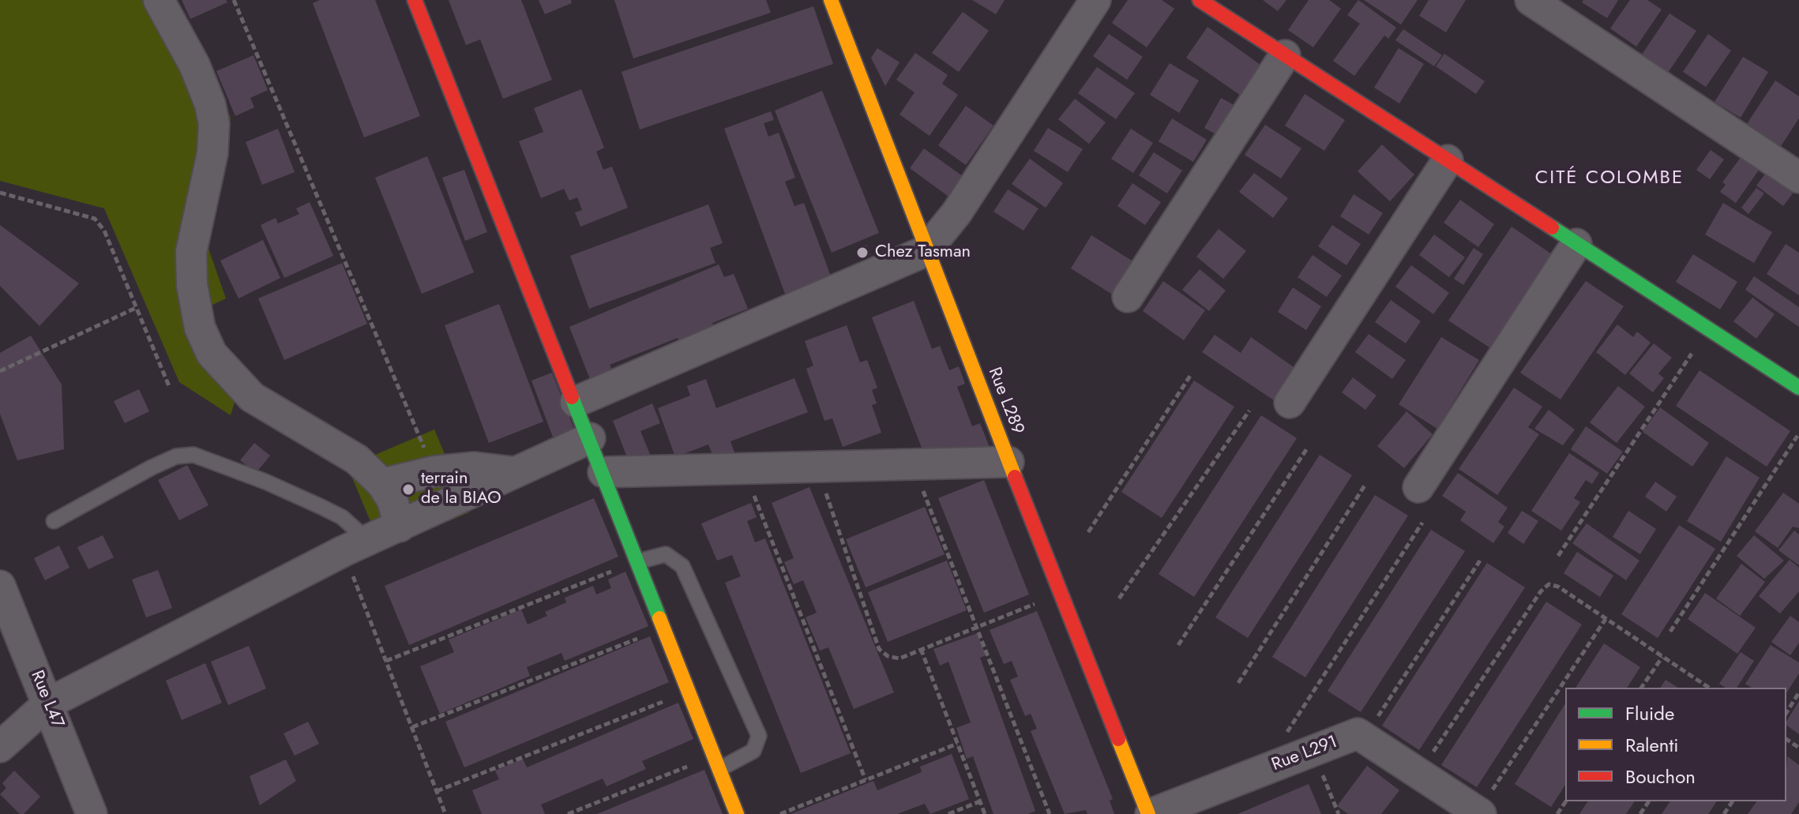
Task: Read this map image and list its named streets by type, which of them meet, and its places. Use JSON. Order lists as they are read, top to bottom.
{
  "streets": {
    "street": ["Rue L289", "Rue L47", "Rue L291"]
  },
  "crossings": [
    ["Rue L289", "Rue L291"]
  ],
  "districts": ["CITÉ COLOMBE"],
  "places": ["Chez Tasman", "terrain de la BIAO"],
  "legend": ["Fluide", "Ralenti", "Bouchon"]
}
